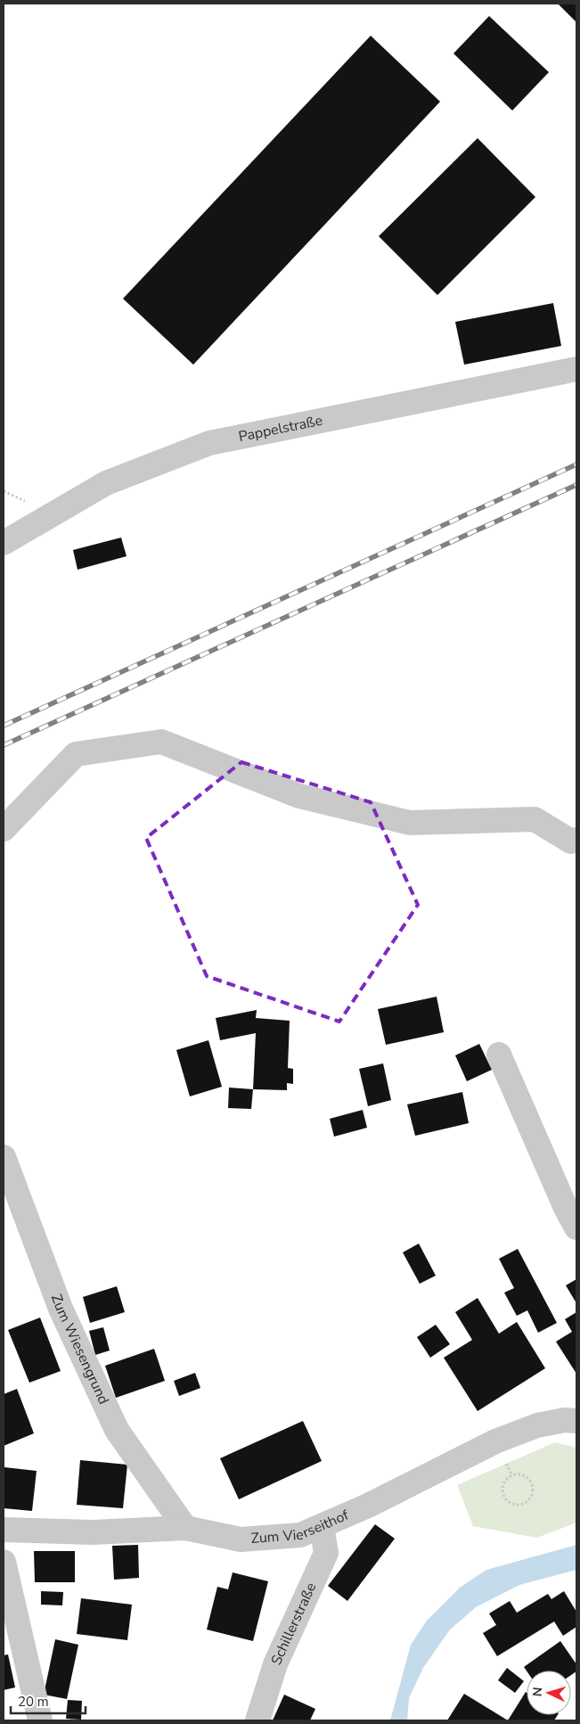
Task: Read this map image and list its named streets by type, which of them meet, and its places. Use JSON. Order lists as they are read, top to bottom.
{
  "streets": {
    "street": [
      "Pappelstraße",
      "Zum Wiesengrund",
      "Zum Vierseithof",
      "Schillerstraße"
    ]
  },
  "crossings": [
    ["Zum Wiesengrund", "Zum Vierseithof"],
    ["Zum Vierseithof", "Schillerstraße"]
  ],
  "scale_bar": "20 m",
  "north": "left"
}
